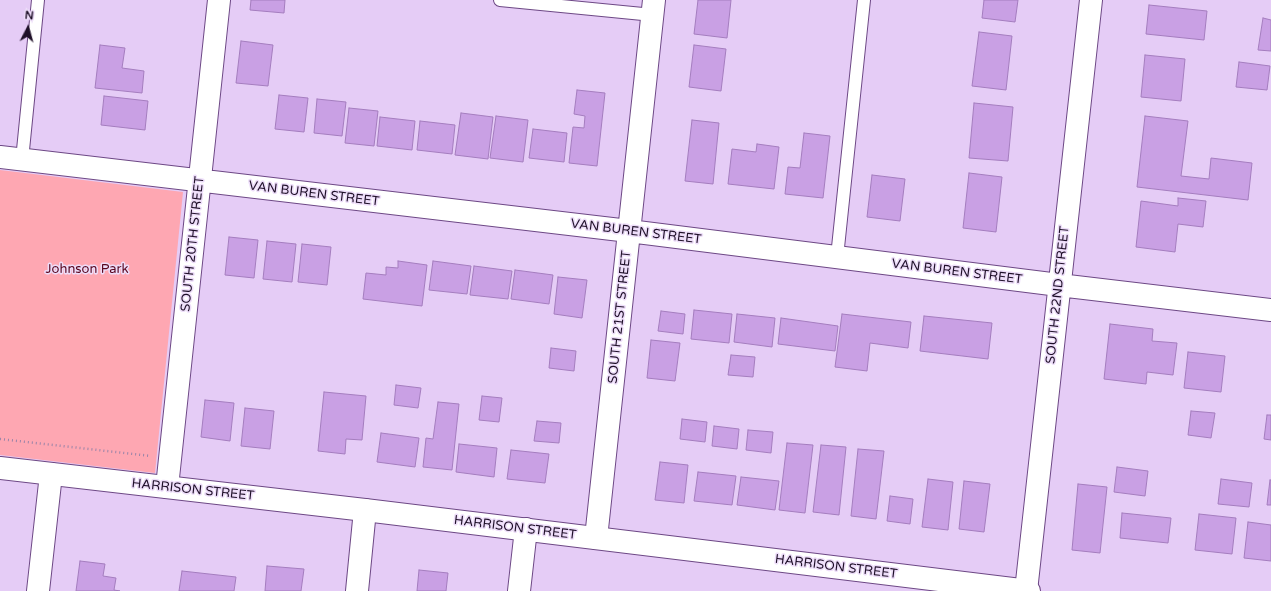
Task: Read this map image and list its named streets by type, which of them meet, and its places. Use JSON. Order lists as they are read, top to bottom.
{
  "streets": {
    "street": [
      "VAN BUREN STREET",
      "SOUTH 20TH STREET",
      "SOUTH 22ND STREET",
      "SOUTH 21ST STREET",
      "HARRISON STREET"
    ]
  },
  "crossings": [
    ["VAN BUREN STREET", "SOUTH 20TH STREET"],
    ["VAN BUREN STREET", "SOUTH 22ND STREET"],
    ["VAN BUREN STREET", "SOUTH 21ST STREET"],
    ["SOUTH 20TH STREET", "HARRISON STREET"],
    ["SOUTH 22ND STREET", "HARRISON STREET"],
    ["SOUTH 21ST STREET", "HARRISON STREET"]
  ],
  "parks": ["Johnson Park"],
  "north": "top"
}
